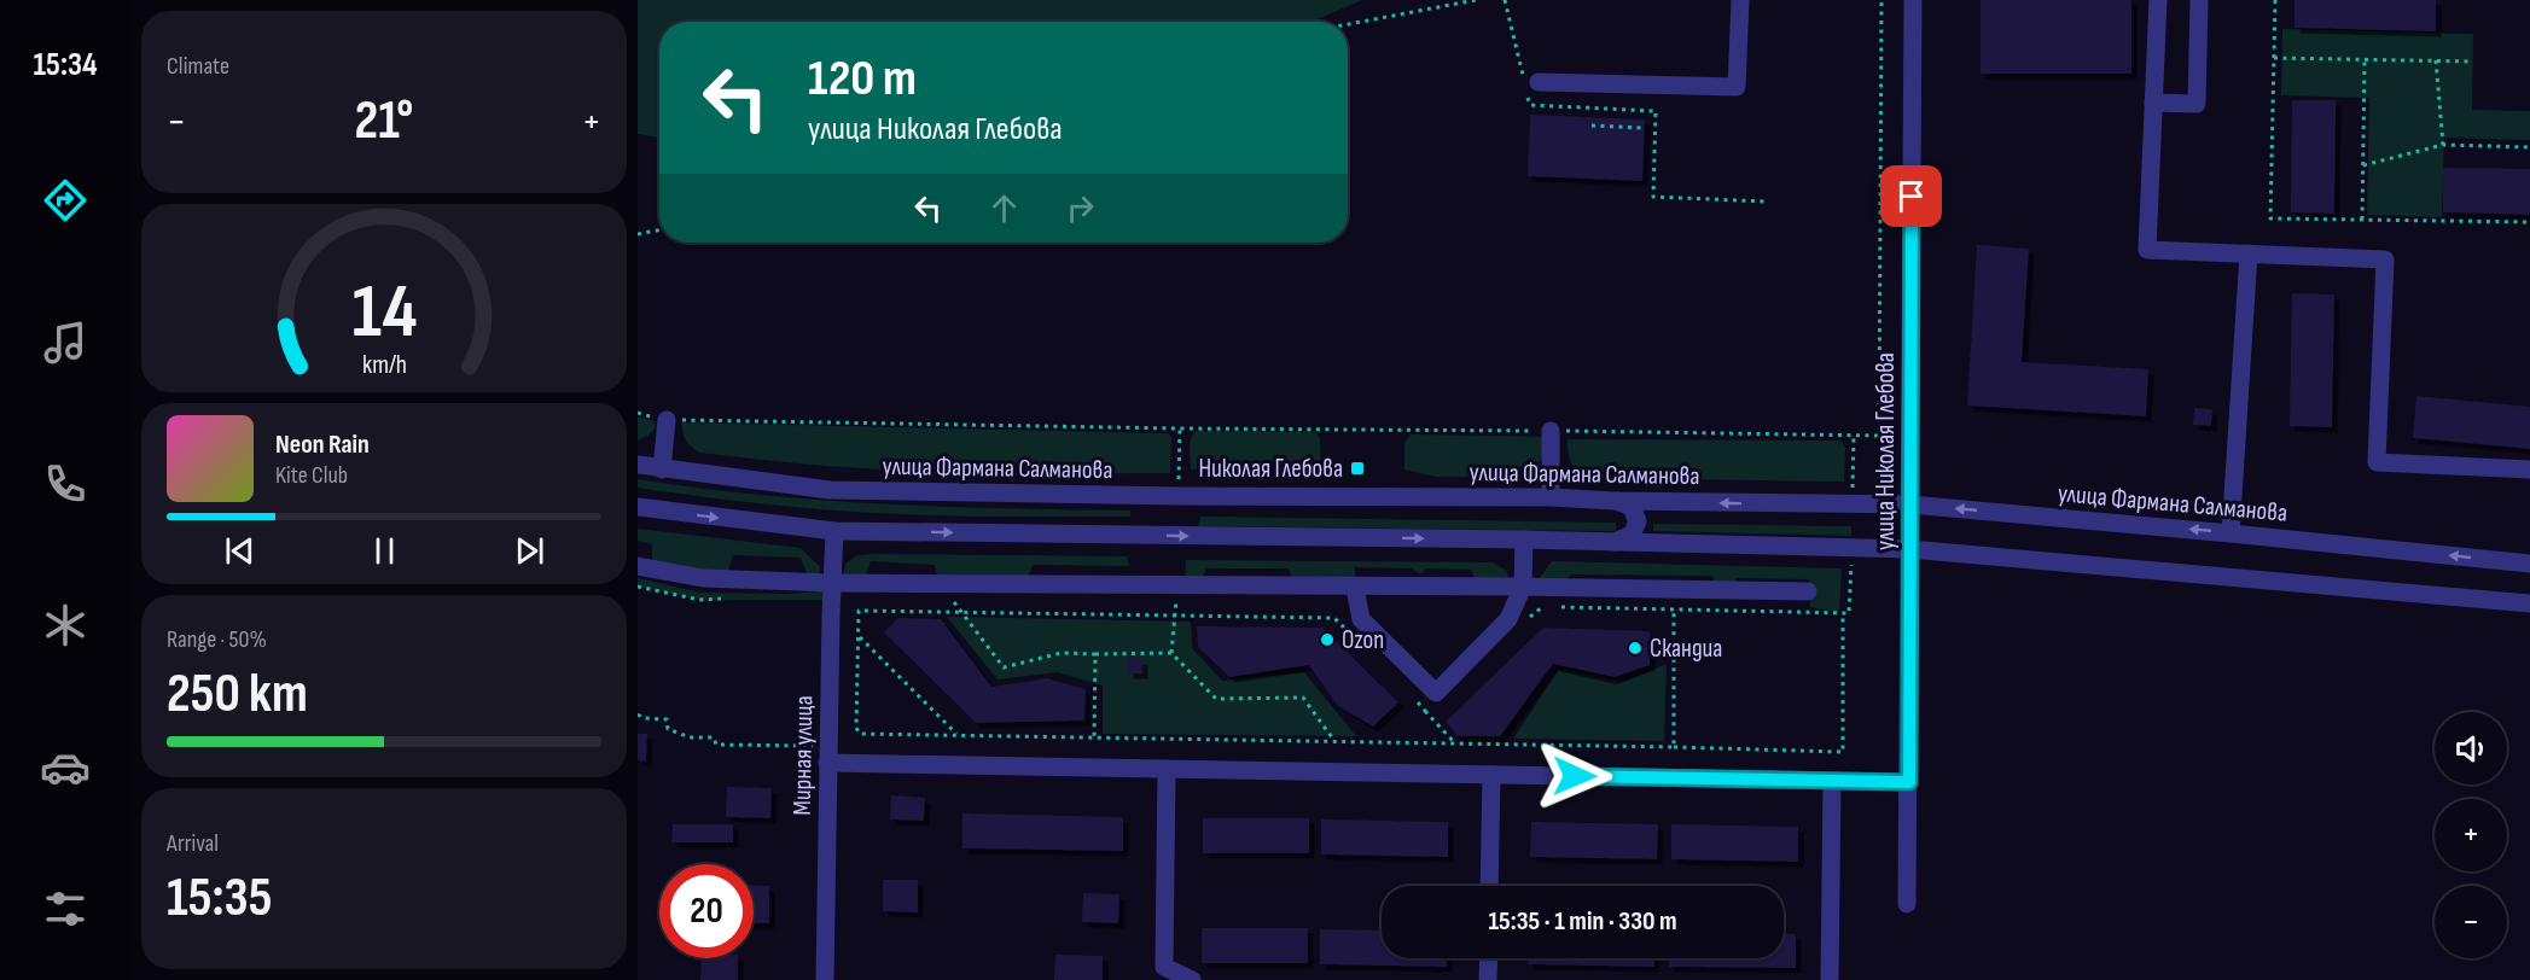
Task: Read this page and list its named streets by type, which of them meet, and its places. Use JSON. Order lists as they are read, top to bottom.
{
  "streets": {
    "street": ["улица Николая Глебова", "улица Фармана Салманова", "Мирная улица"]
  },
  "crossings": [
    ["улица Николая Глебова", "улица Фармана Салманова"]
  ],
  "places": {
    "transit": ["Николая Глебова"],
    "other": ["Ozon", "Скандиа"]
  },
  "page": {
    "tabs": "15:34",
    "tile": [
      "Climate",
      ["Range · 50%", "250 km"],
      ["Arrival", "15:35"]
    ],
    "turn": ["120 m", "улица Николая Глебова"],
    "heat": ["−", "21°", "+"],
    "song": ["Neon Rain", "Kite Club"],
    "map_buttons": ["+", "−"],
    "limit": "20",
    "trip": "15:35 · 1 min · 330 m",
    "gauge": ["14", "km/h"]
  }
}
